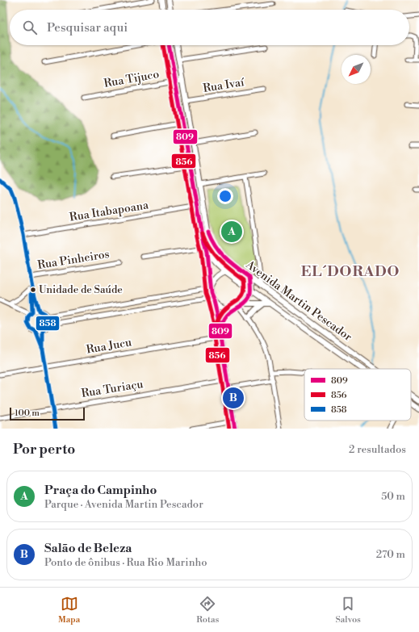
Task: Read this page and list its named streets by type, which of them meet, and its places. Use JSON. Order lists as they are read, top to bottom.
{
  "streets": {
    "street": [
      "Rua Tijuco",
      "Rua Ivaí",
      "Rua Itabapoana",
      "Rua Pinheiros",
      "Avenida Martin Pescador",
      "Rua Jucu",
      "Rua Turiaçu"
    ]
  },
  "crossings": [
    ["Rua Tijuco", "Avenida Martin Pescador"],
    ["Rua Ivaí", "Avenida Martin Pescador"]
  ],
  "districts": ["EL´DORADO"],
  "places": ["Unidade de Saúde"],
  "lines": ["transit line 809", "transit line 856", "transit line 858"],
  "legend": ["809", "856", "858"],
  "scale_bar": "100 m",
  "north": "bottom left",
  "page": {
    "search": "Pesquisar aqui",
    "pins": ["A", "B"],
    "scale": "100 m",
    "heading": ["Por perto", "2 resultados"],
    "list": [
      {
        "mark": "A",
        "name": "Praça do Campinho",
        "note": "Parque · Avenida Martin Pescador",
        "value": "50 m"
      },
      {
        "mark": "B",
        "name": "Salão de Beleza",
        "note": "Ponto de ônibus · Rua Rio Marinho",
        "value": "270 m"
      }
    ],
    "nav": ["Mapa", "Rotas", "Salvos"]
  }
}
